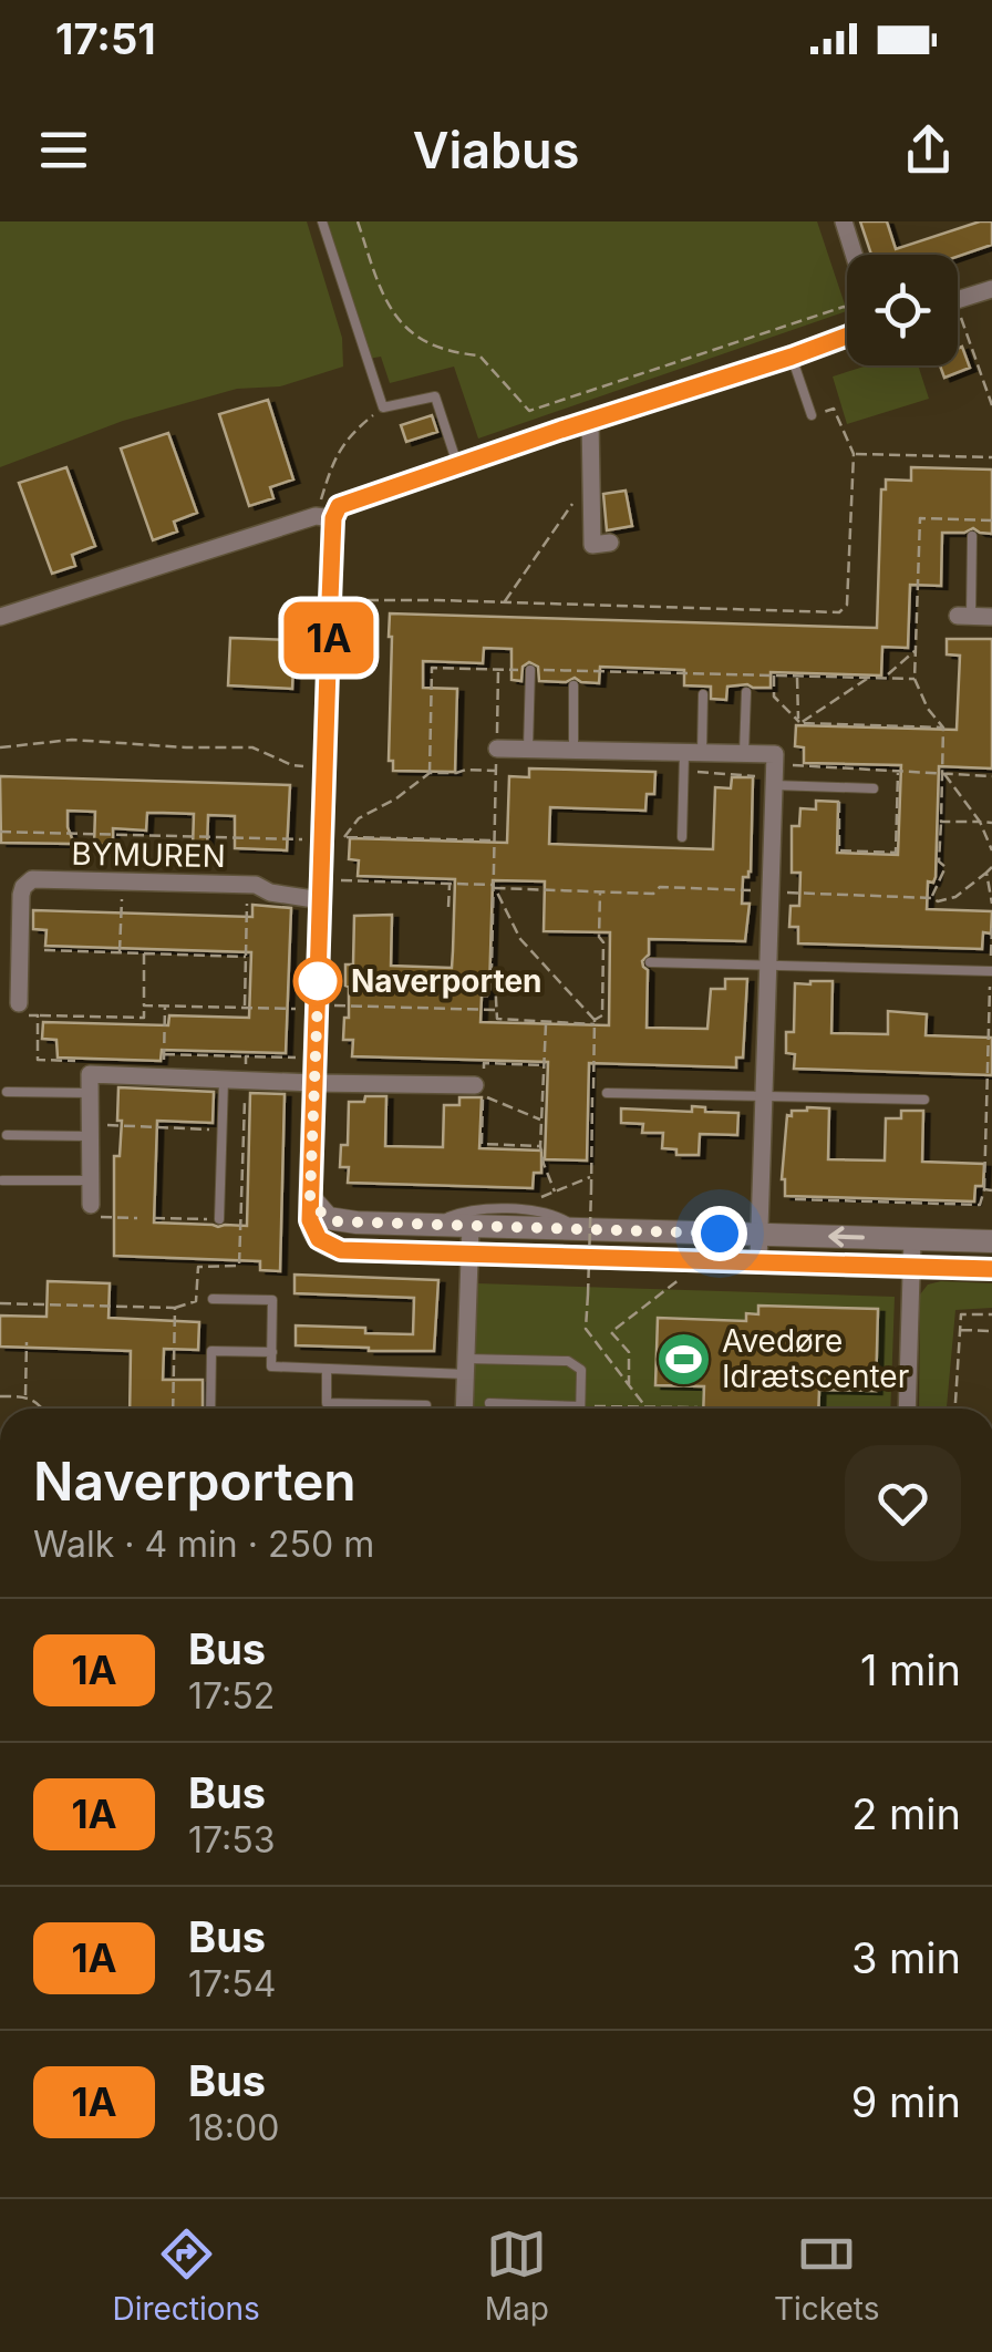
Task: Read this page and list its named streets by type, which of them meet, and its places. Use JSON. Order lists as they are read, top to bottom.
{
  "streets": {
    "street": ["BYMUREN"]
  },
  "places": {
    "other": ["Naverporten"],
    "sports": ["Avedøre Idrætscenter"]
  },
  "lines": ["bus line 1A"],
  "page": {
    "status": "17:51",
    "header": "Viabus",
    "on_map": "1A",
    "heading": ["Naverporten", "Walk · 4 min · 250 m"],
    "list": [
      {
        "mark": "1A",
        "name": "Bus",
        "note": "17:52",
        "value": "1 min"
      },
      {
        "mark": "1A",
        "name": "Bus",
        "note": "17:53",
        "value": "2 min"
      },
      {
        "mark": "1A",
        "name": "Bus",
        "note": "17:54",
        "value": "3 min"
      },
      {
        "mark": "1A",
        "name": "Bus",
        "note": "18:00",
        "value": "9 min"
      }
    ],
    "tabs": ["Directions", "Map", "Tickets"]
  }
}
